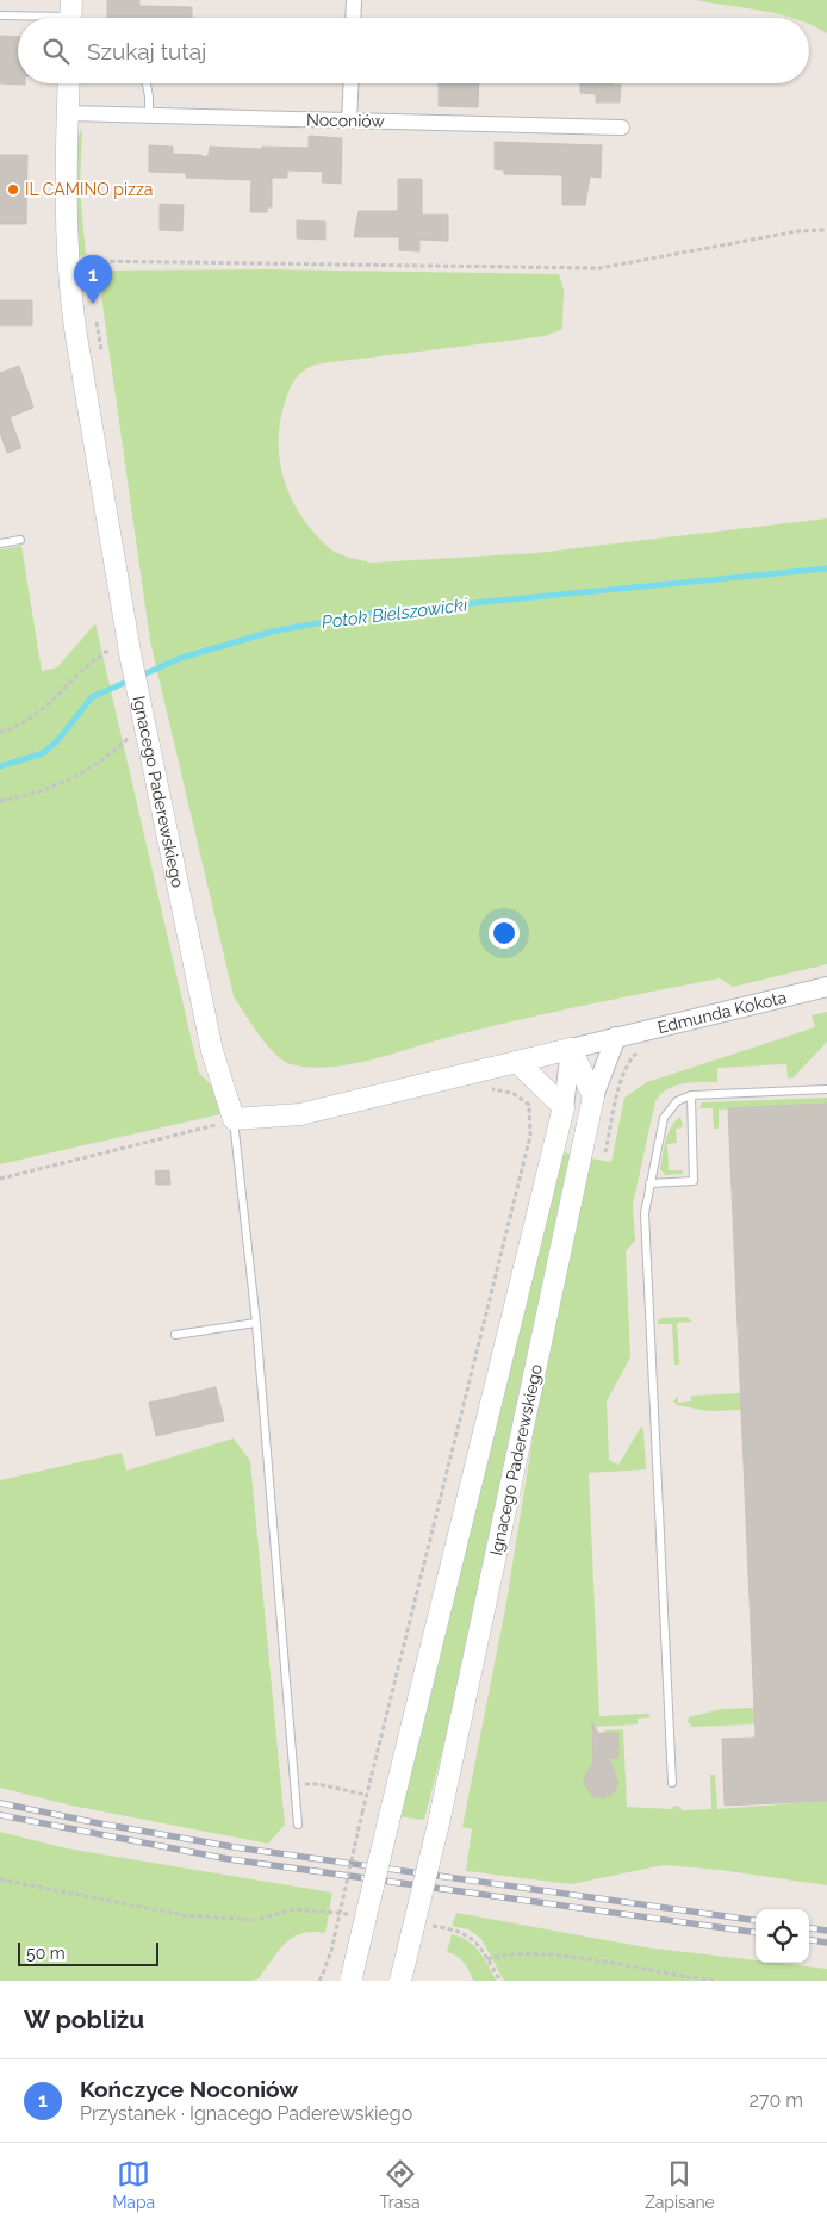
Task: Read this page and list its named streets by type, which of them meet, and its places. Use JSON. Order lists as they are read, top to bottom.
{
  "streets": {
    "main road": ["Ignacego Paderewskiego"],
    "street": ["Noconiów", "Edmunda Kokota"]
  },
  "crossings": [
    ["Noconiów", "Ignacego Paderewskiego"]
  ],
  "water": ["Potok Bielszowicki"],
  "places": ["IL CAMINO pizza"],
  "scale_bar": "50 m",
  "page": {
    "search": "Szukaj tutaj",
    "pins": "1",
    "scale": "50 m",
    "heading": "W pobliżu",
    "list": [
      {
        "mark": "1",
        "name": "Kończyce Noconiów",
        "note": "Przystanek · Ignacego Paderewskiego",
        "value": "270 m"
      }
    ],
    "nav": ["Mapa", "Trasa", "Zapisane"]
  }
}
